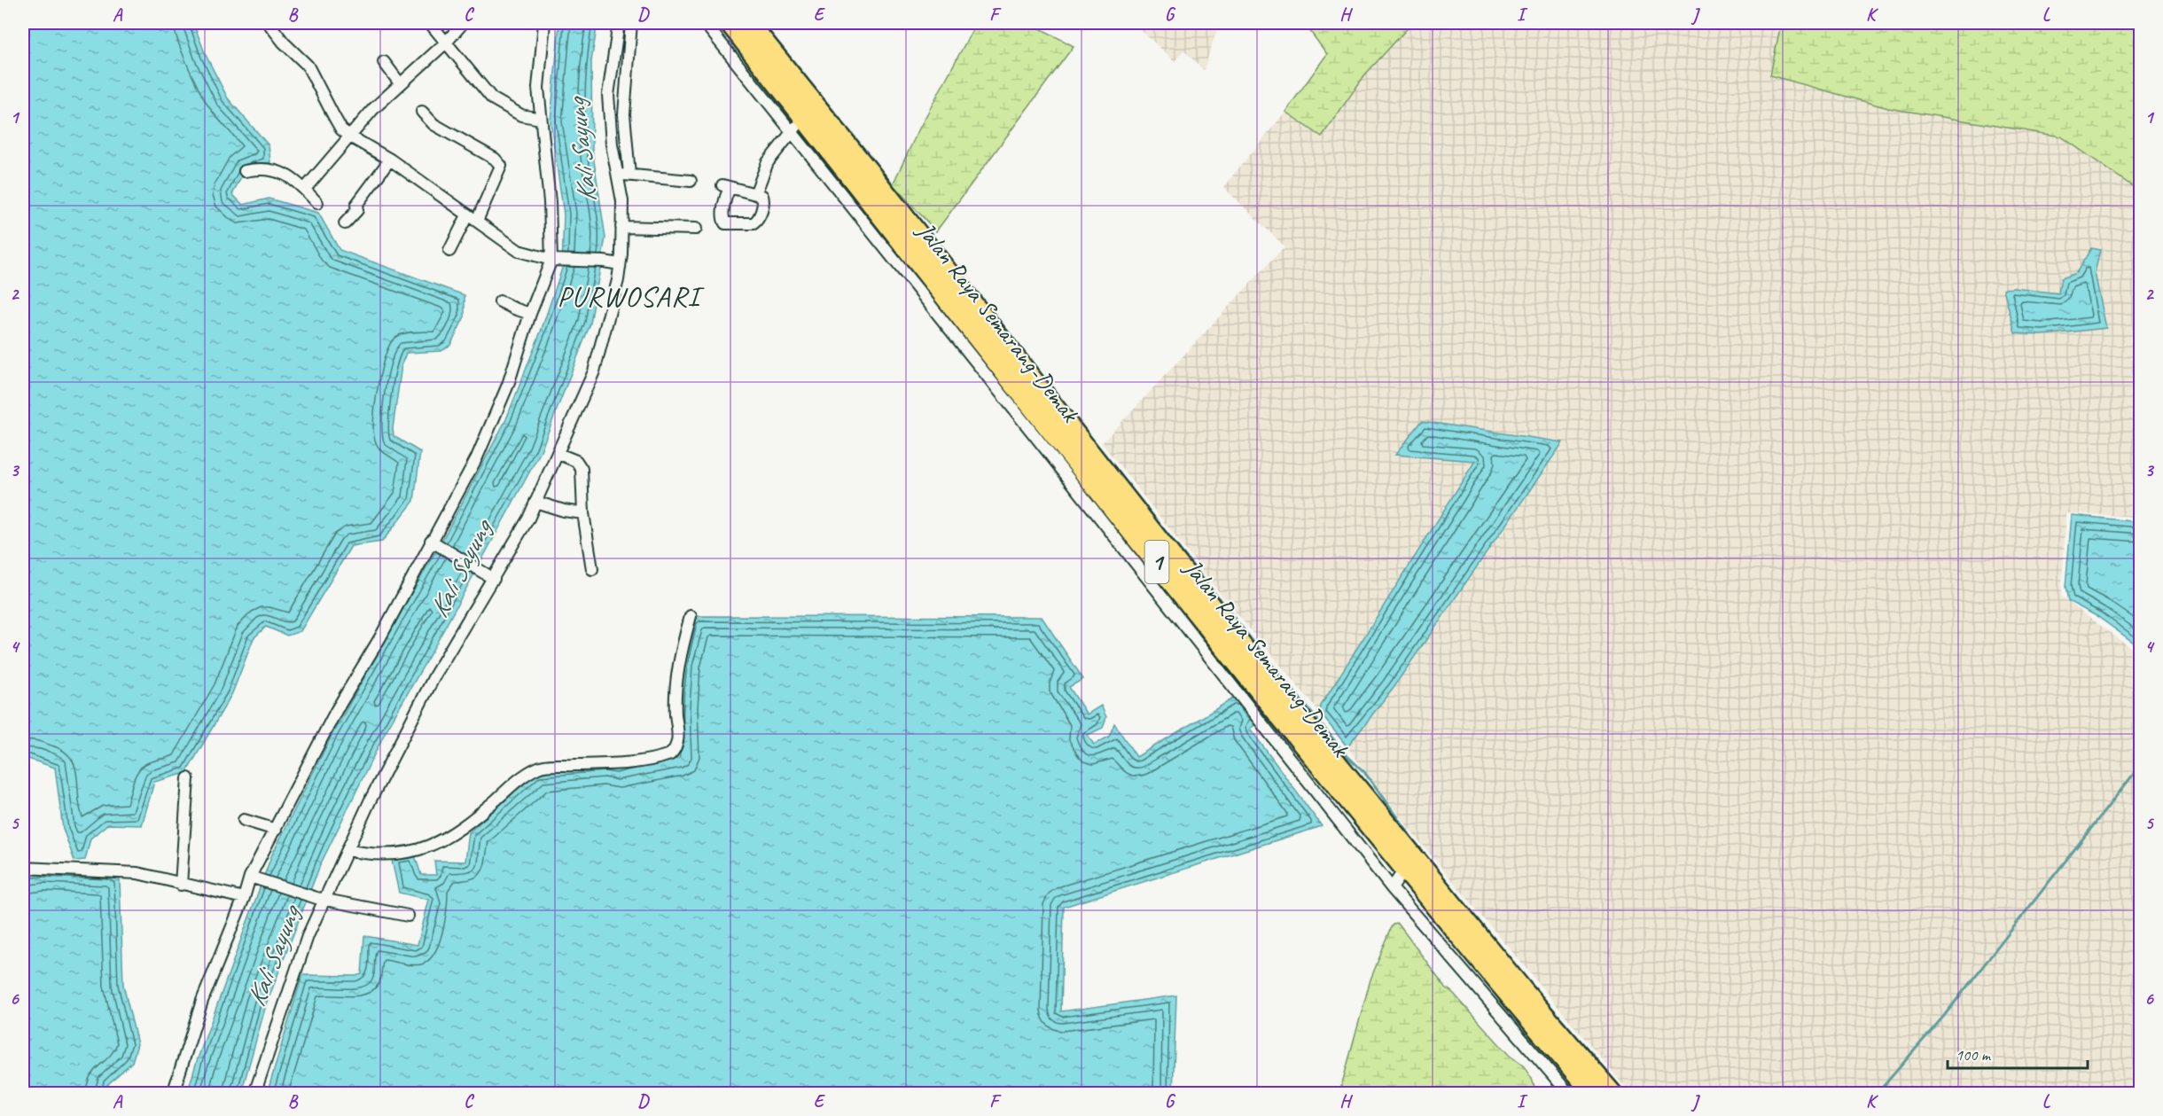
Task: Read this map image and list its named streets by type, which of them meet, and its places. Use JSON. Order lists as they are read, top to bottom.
{
  "streets": {
    "highway": ["Jalan Raya Semarang-Demak", "1"]
  },
  "districts": ["PURWOSARI"],
  "water": ["Kali Sayung"],
  "scale_bar": "100 m",
  "grid": {
    "columns": [
      "A",
      "B",
      "C",
      "D",
      "E",
      "F",
      "G",
      "H",
      "I",
      "J",
      "K",
      "L"
    ],
    "rows": [
      "1",
      "2",
      "3",
      "4",
      "5",
      "6"
    ]
  }
}
